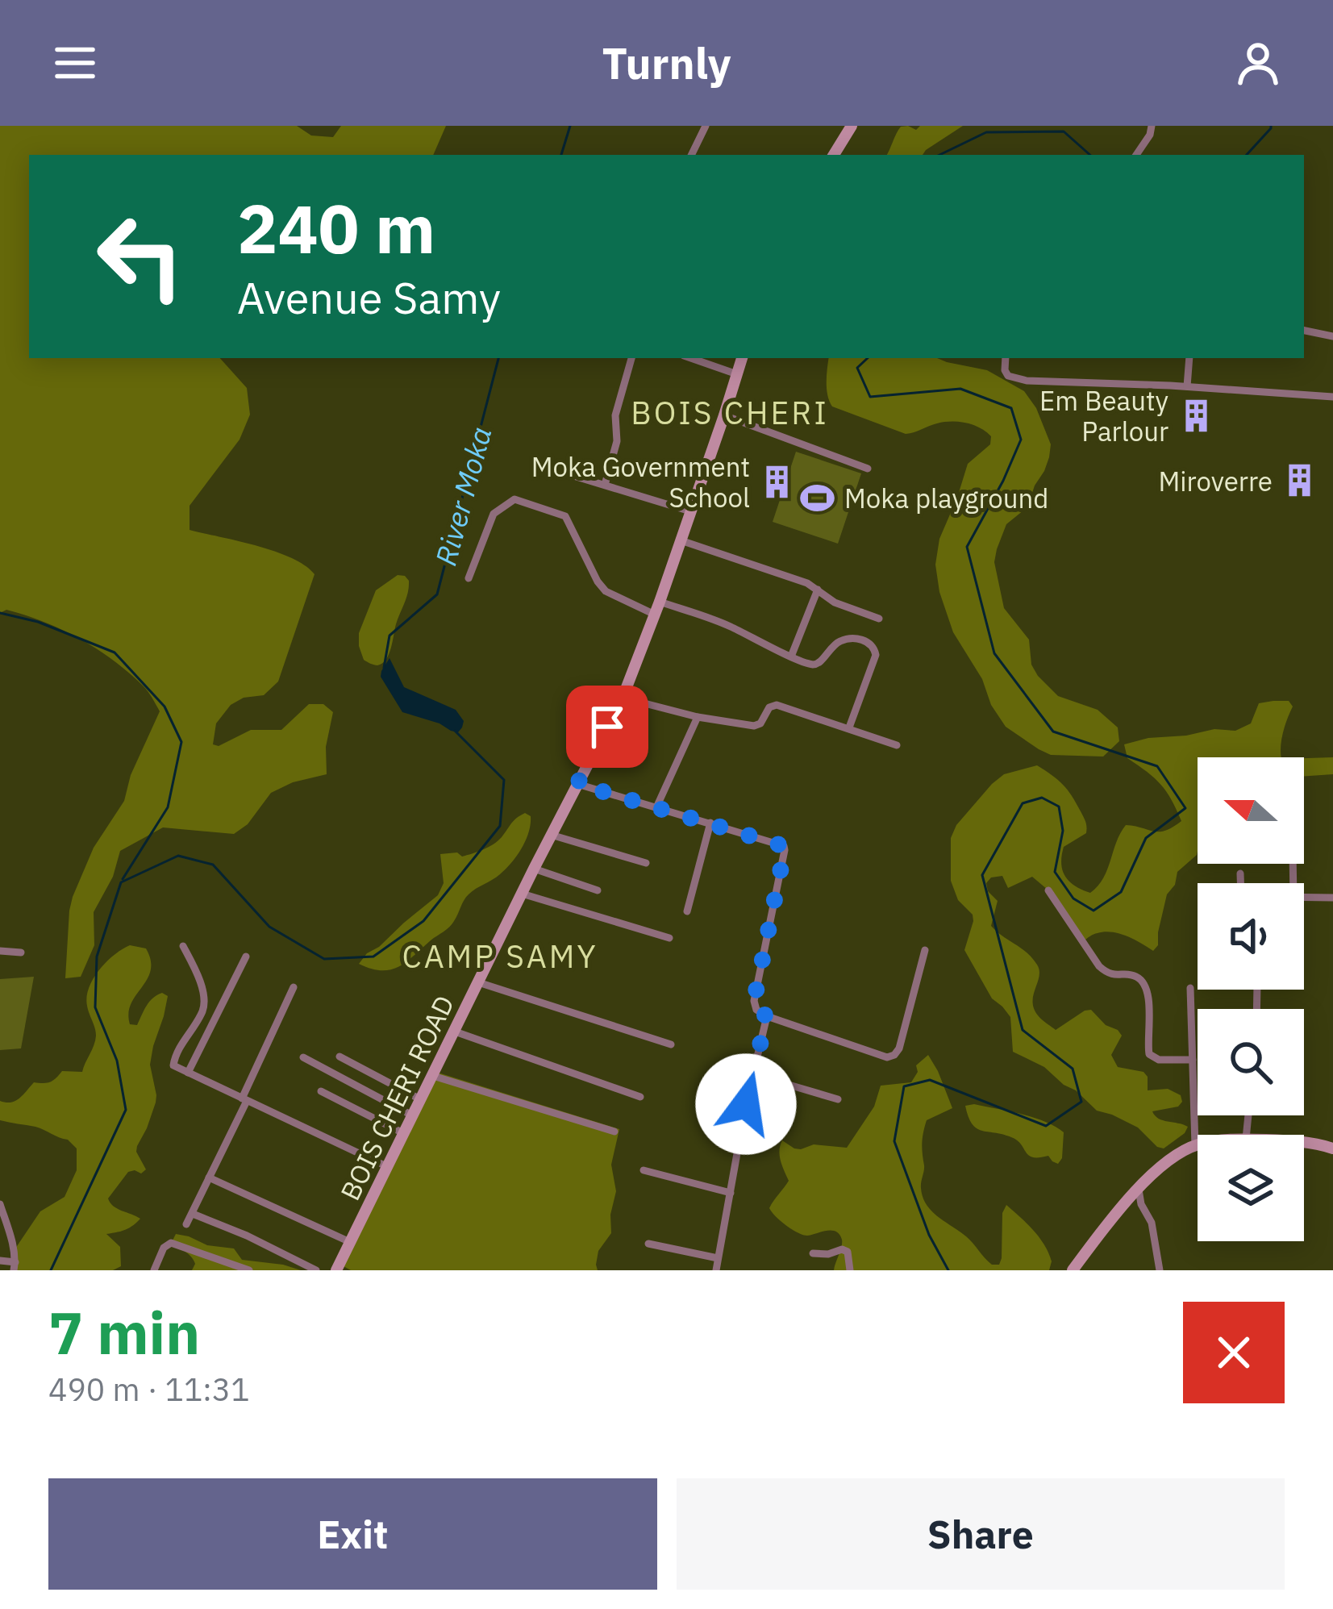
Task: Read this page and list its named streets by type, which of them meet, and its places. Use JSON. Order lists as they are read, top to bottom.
{
  "streets": {
    "main road": ["BOIS CHERI ROAD"]
  },
  "districts": ["BOIS CHERI", "CAMP SAMY"],
  "water": ["River Moka"],
  "places": {
    "building": ["Em Beauty Parlour", "Miroverre", "Moka Government School"],
    "sports": ["Moka playground"]
  },
  "north": "left",
  "page": {
    "header": "Turnly",
    "turn": ["240 m", "Avenue Samy"],
    "heading": ["7 min", "490 m · 11:31"],
    "buttons": ["Exit", "Share"]
  }
}
